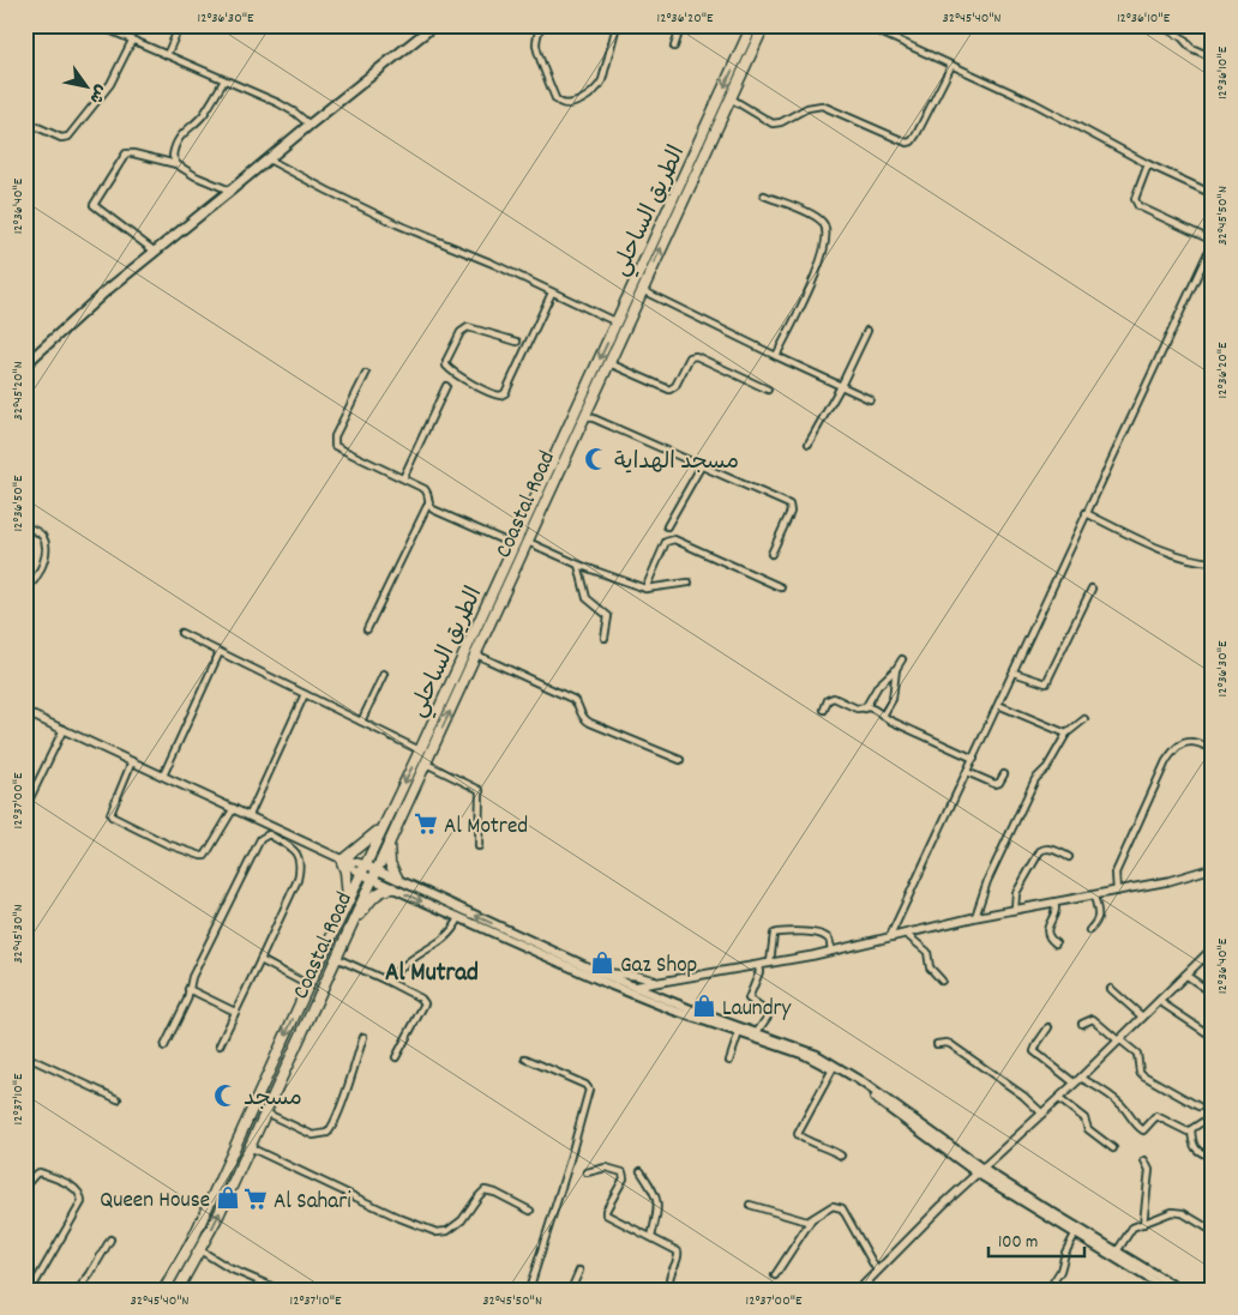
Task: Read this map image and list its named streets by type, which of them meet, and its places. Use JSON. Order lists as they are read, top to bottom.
{
  "streets": {
    "highway": ["الطريق الساحلي", "Coastal Road"]
  },
  "one_way": ["الطريق الساحلي"],
  "districts": ["Al Mutrad"],
  "places": {
    "mosque": ["مسجد الهداية", "مسجد"],
    "supermarket": ["Al Motred", "Al Sahari"],
    "shop": ["Gaz Shop", "Laundry", "Queen House"]
  },
  "scale_bar": "100 m",
  "north": "bottom right",
  "coordinates": [
    "12°36'30\"E",
    "12°36'20\"E",
    "32°45'40\"N",
    "12°36'10\"E",
    "12°36'40\"E",
    "32°45'50\"N",
    "32°45'20\"N",
    "12°36'50\"E",
    "12°37'00\"E",
    "32°45'30\"N",
    "12°37'10\"E"
  ]
}
